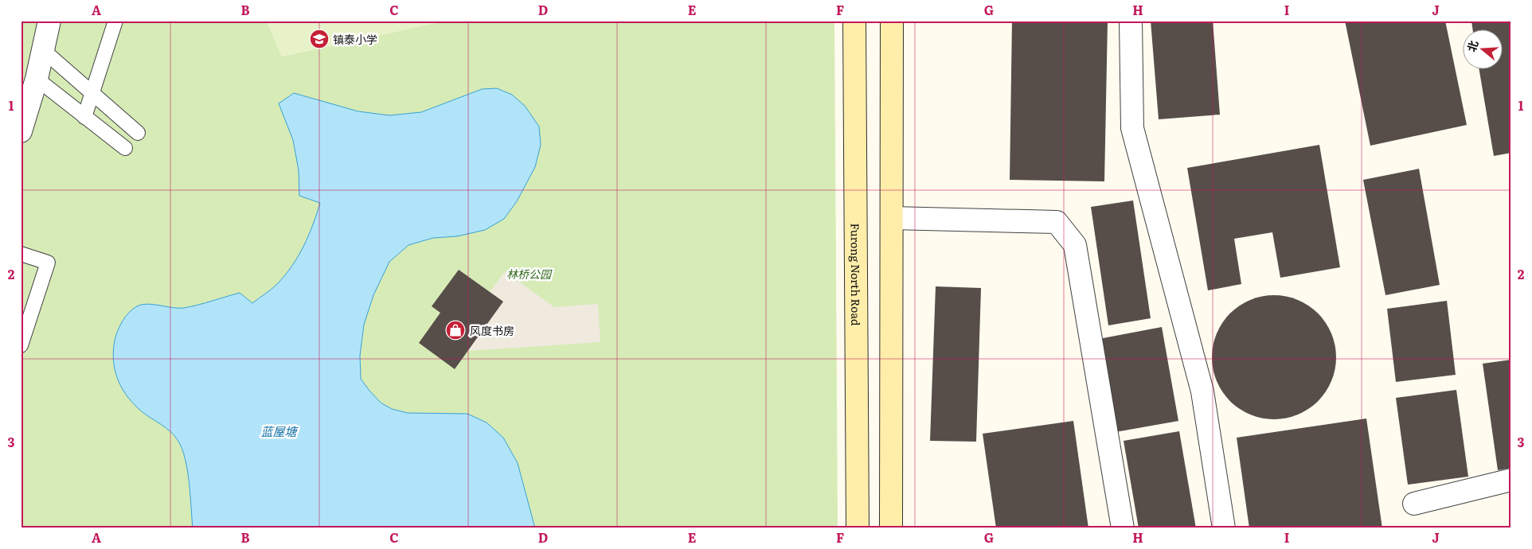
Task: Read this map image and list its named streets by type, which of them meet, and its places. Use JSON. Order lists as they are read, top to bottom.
{
  "streets": {
    "main road": ["Furong North Road"]
  },
  "water": ["蓝屋塘"],
  "parks": ["林桥公园"],
  "places": {
    "school or university": ["镇泰小学"],
    "shop": ["风度书房"]
  },
  "north": "left",
  "grid": {
    "columns": [
      "A",
      "B",
      "C",
      "D",
      "E",
      "F",
      "G",
      "H",
      "I",
      "J"
    ],
    "rows": ["1", "2", "3"]
  }
}
